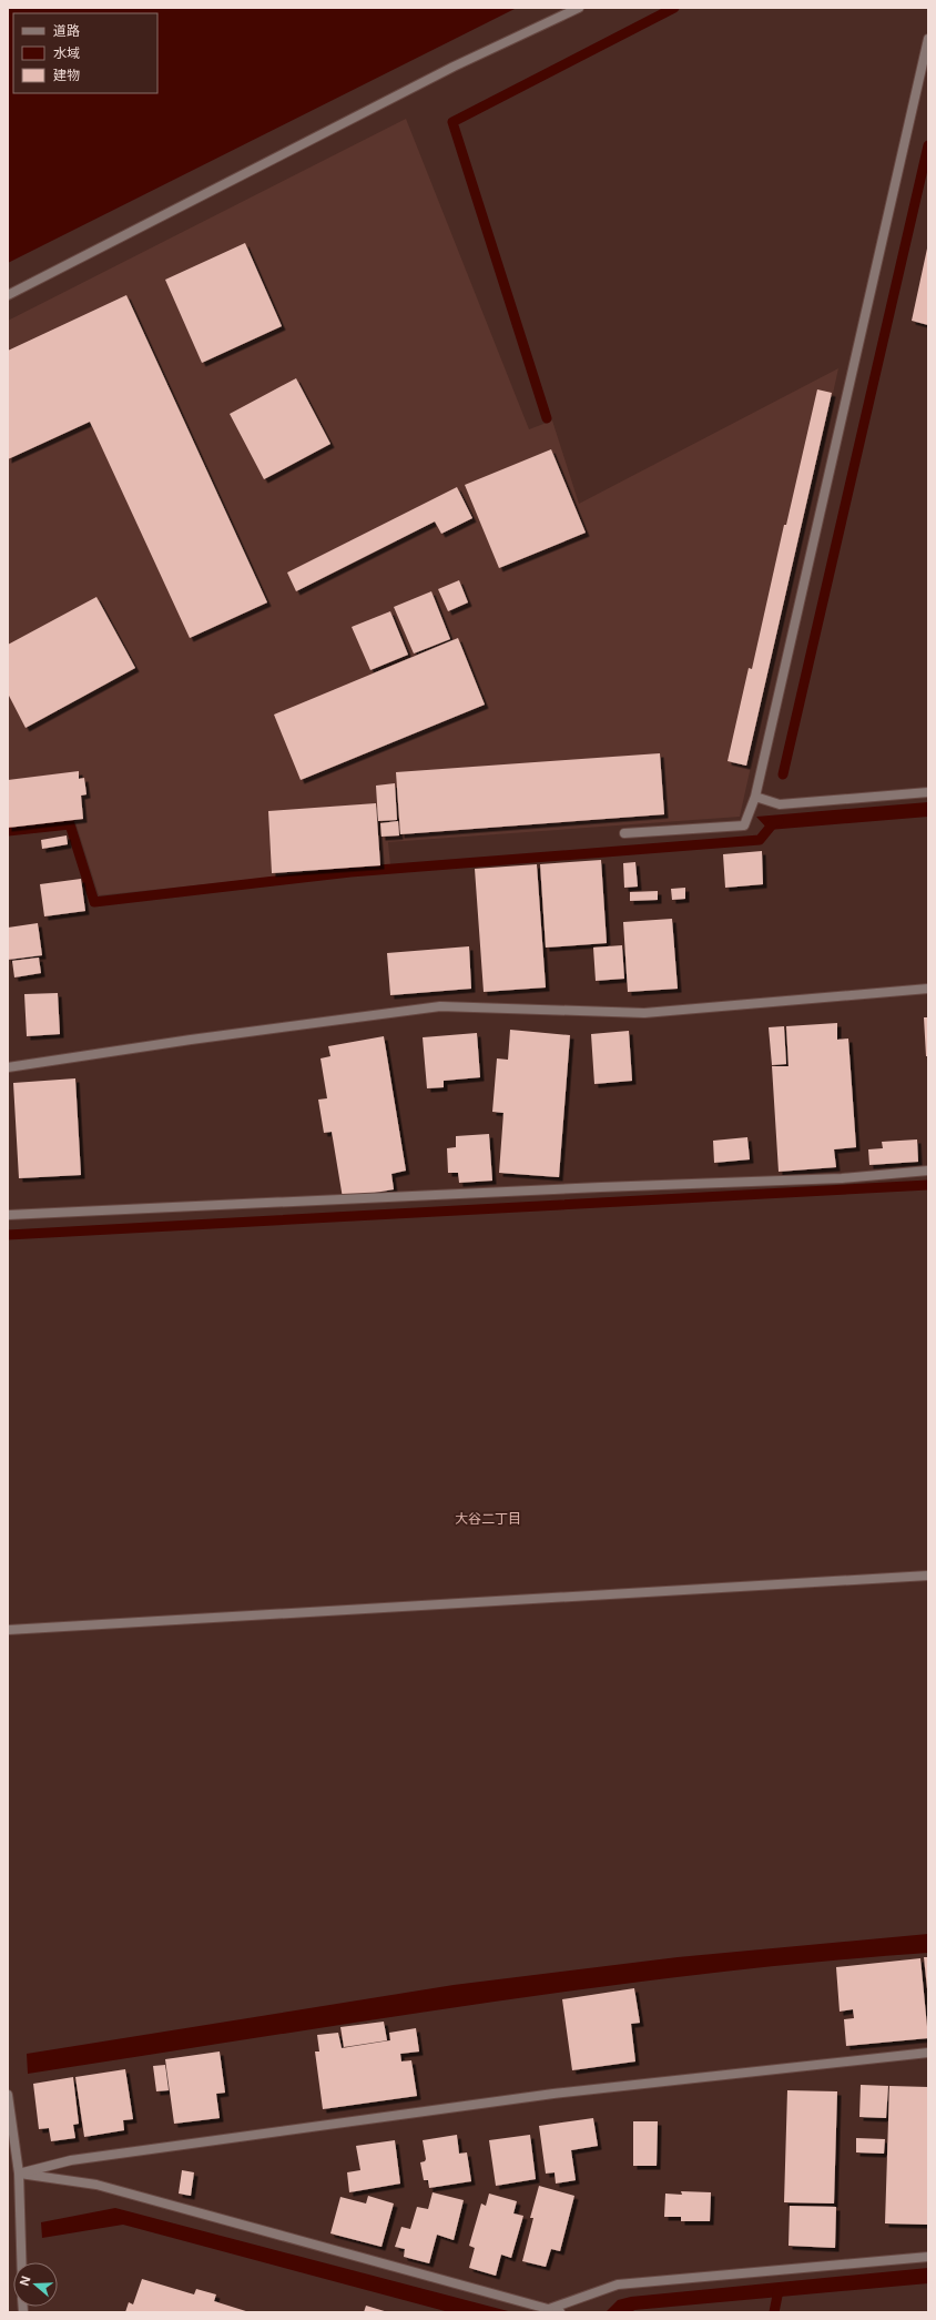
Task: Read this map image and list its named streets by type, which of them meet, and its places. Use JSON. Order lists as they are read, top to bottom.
{
  "districts": ["大谷二丁目"],
  "legend": ["道路", "水域", "建物"],
  "north": "left"
}
